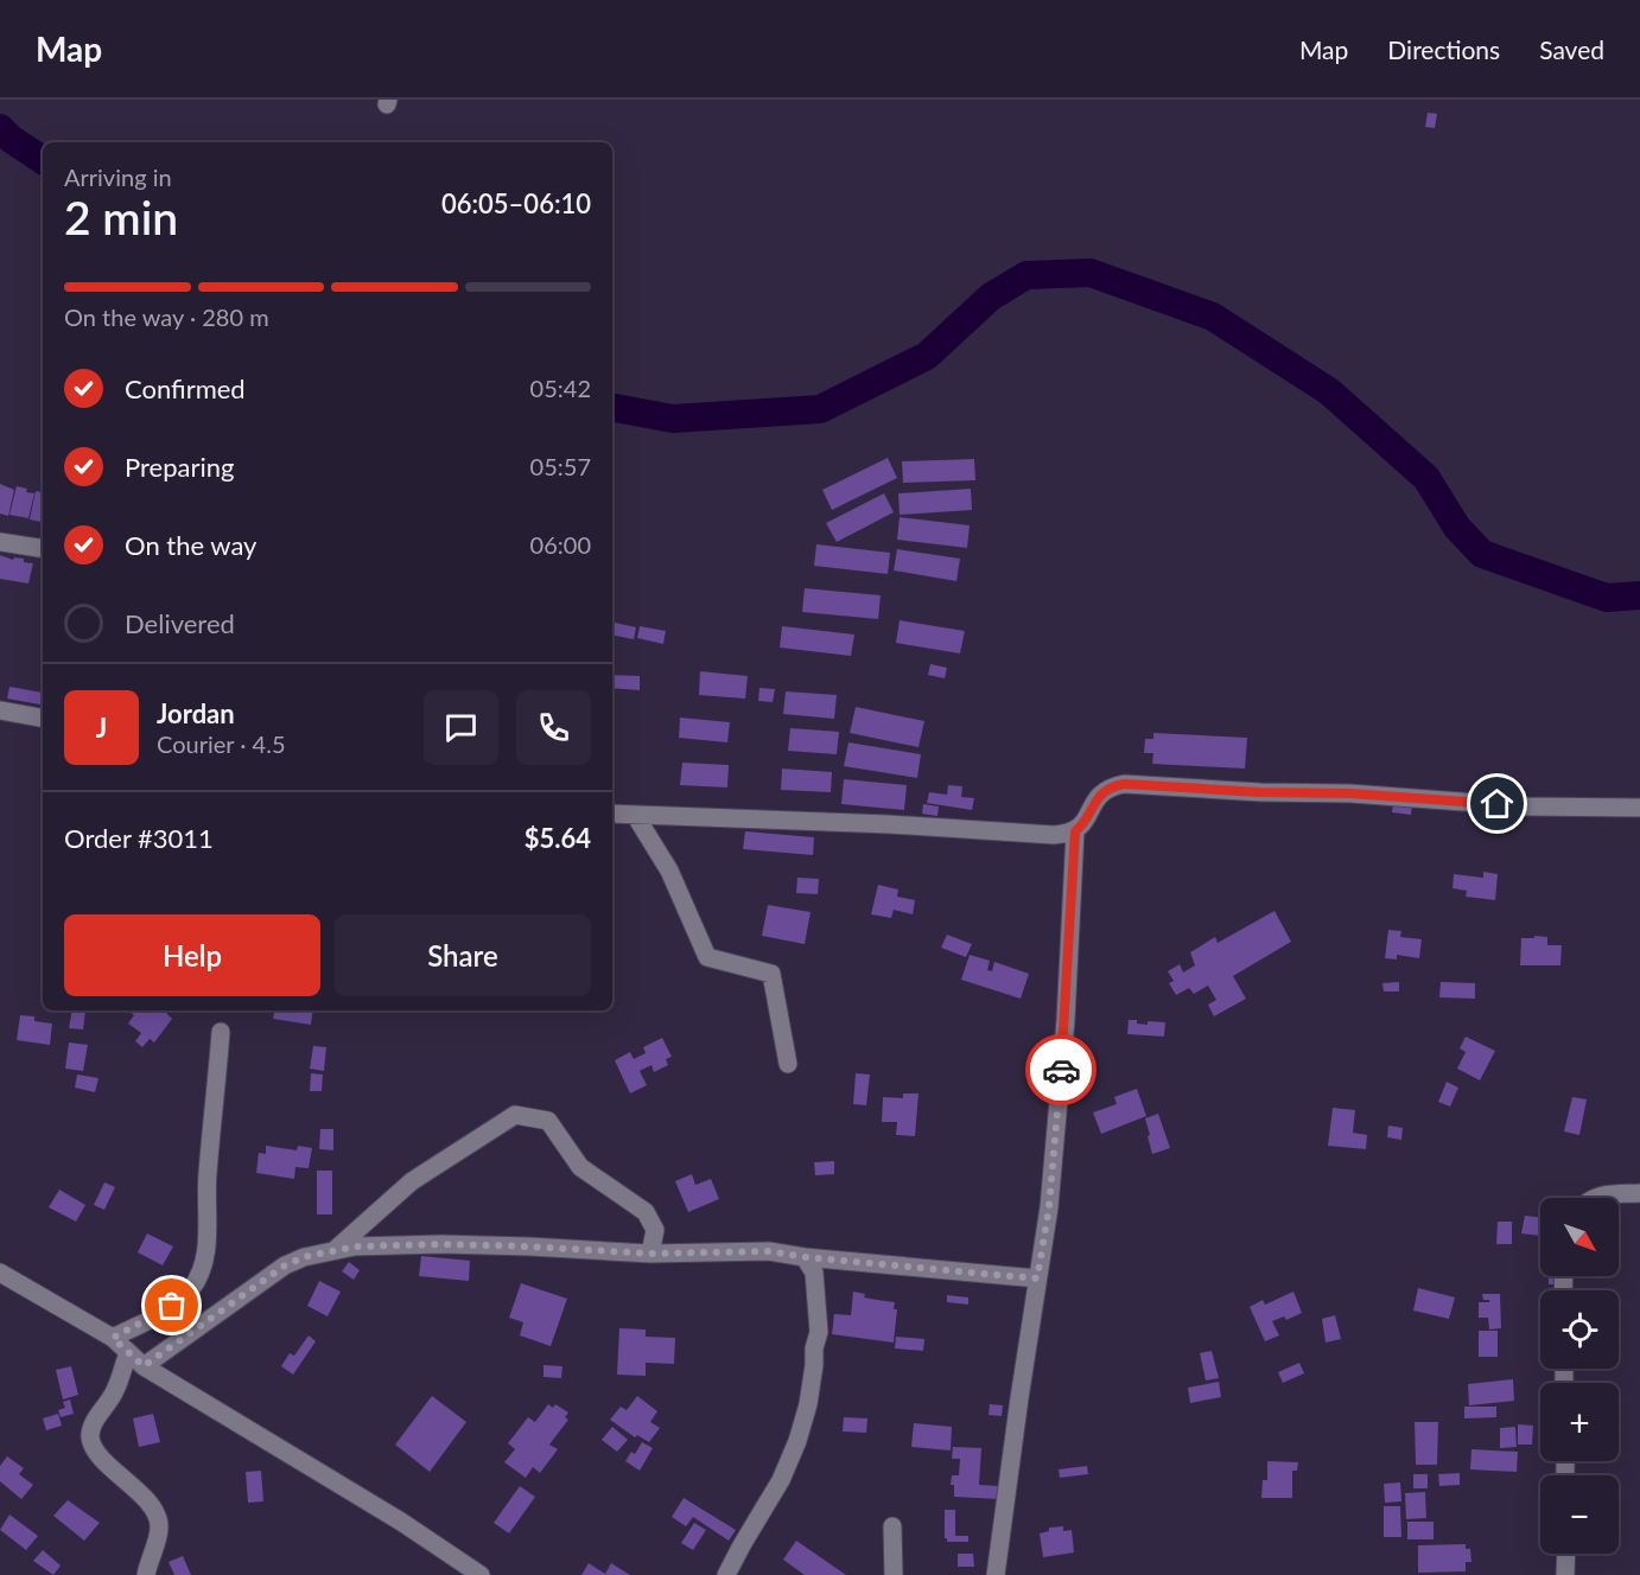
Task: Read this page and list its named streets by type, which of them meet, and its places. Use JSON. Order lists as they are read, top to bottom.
{
  "north": "bottom right",
  "page": {
    "header": "Map",
    "nav": ["Map", "Directions", "Saved"],
    "heading": ["2 min", "Arriving in", "06:05–06:10"],
    "panel": [
      "Jordan",
      "Courier · 4.5",
      "Order #3011",
      "$5.64"
    ],
    "bar": "On the way · 280 m",
    "list": [
      ["Confirmed", "05:42"],
      ["Preparing", "05:57"],
      ["On the way", "06:00"],
      "Delivered"
    ],
    "round": "J",
    "buttons": ["Help", "Share"],
    "map_buttons": ["+", "−"]
  }
}
